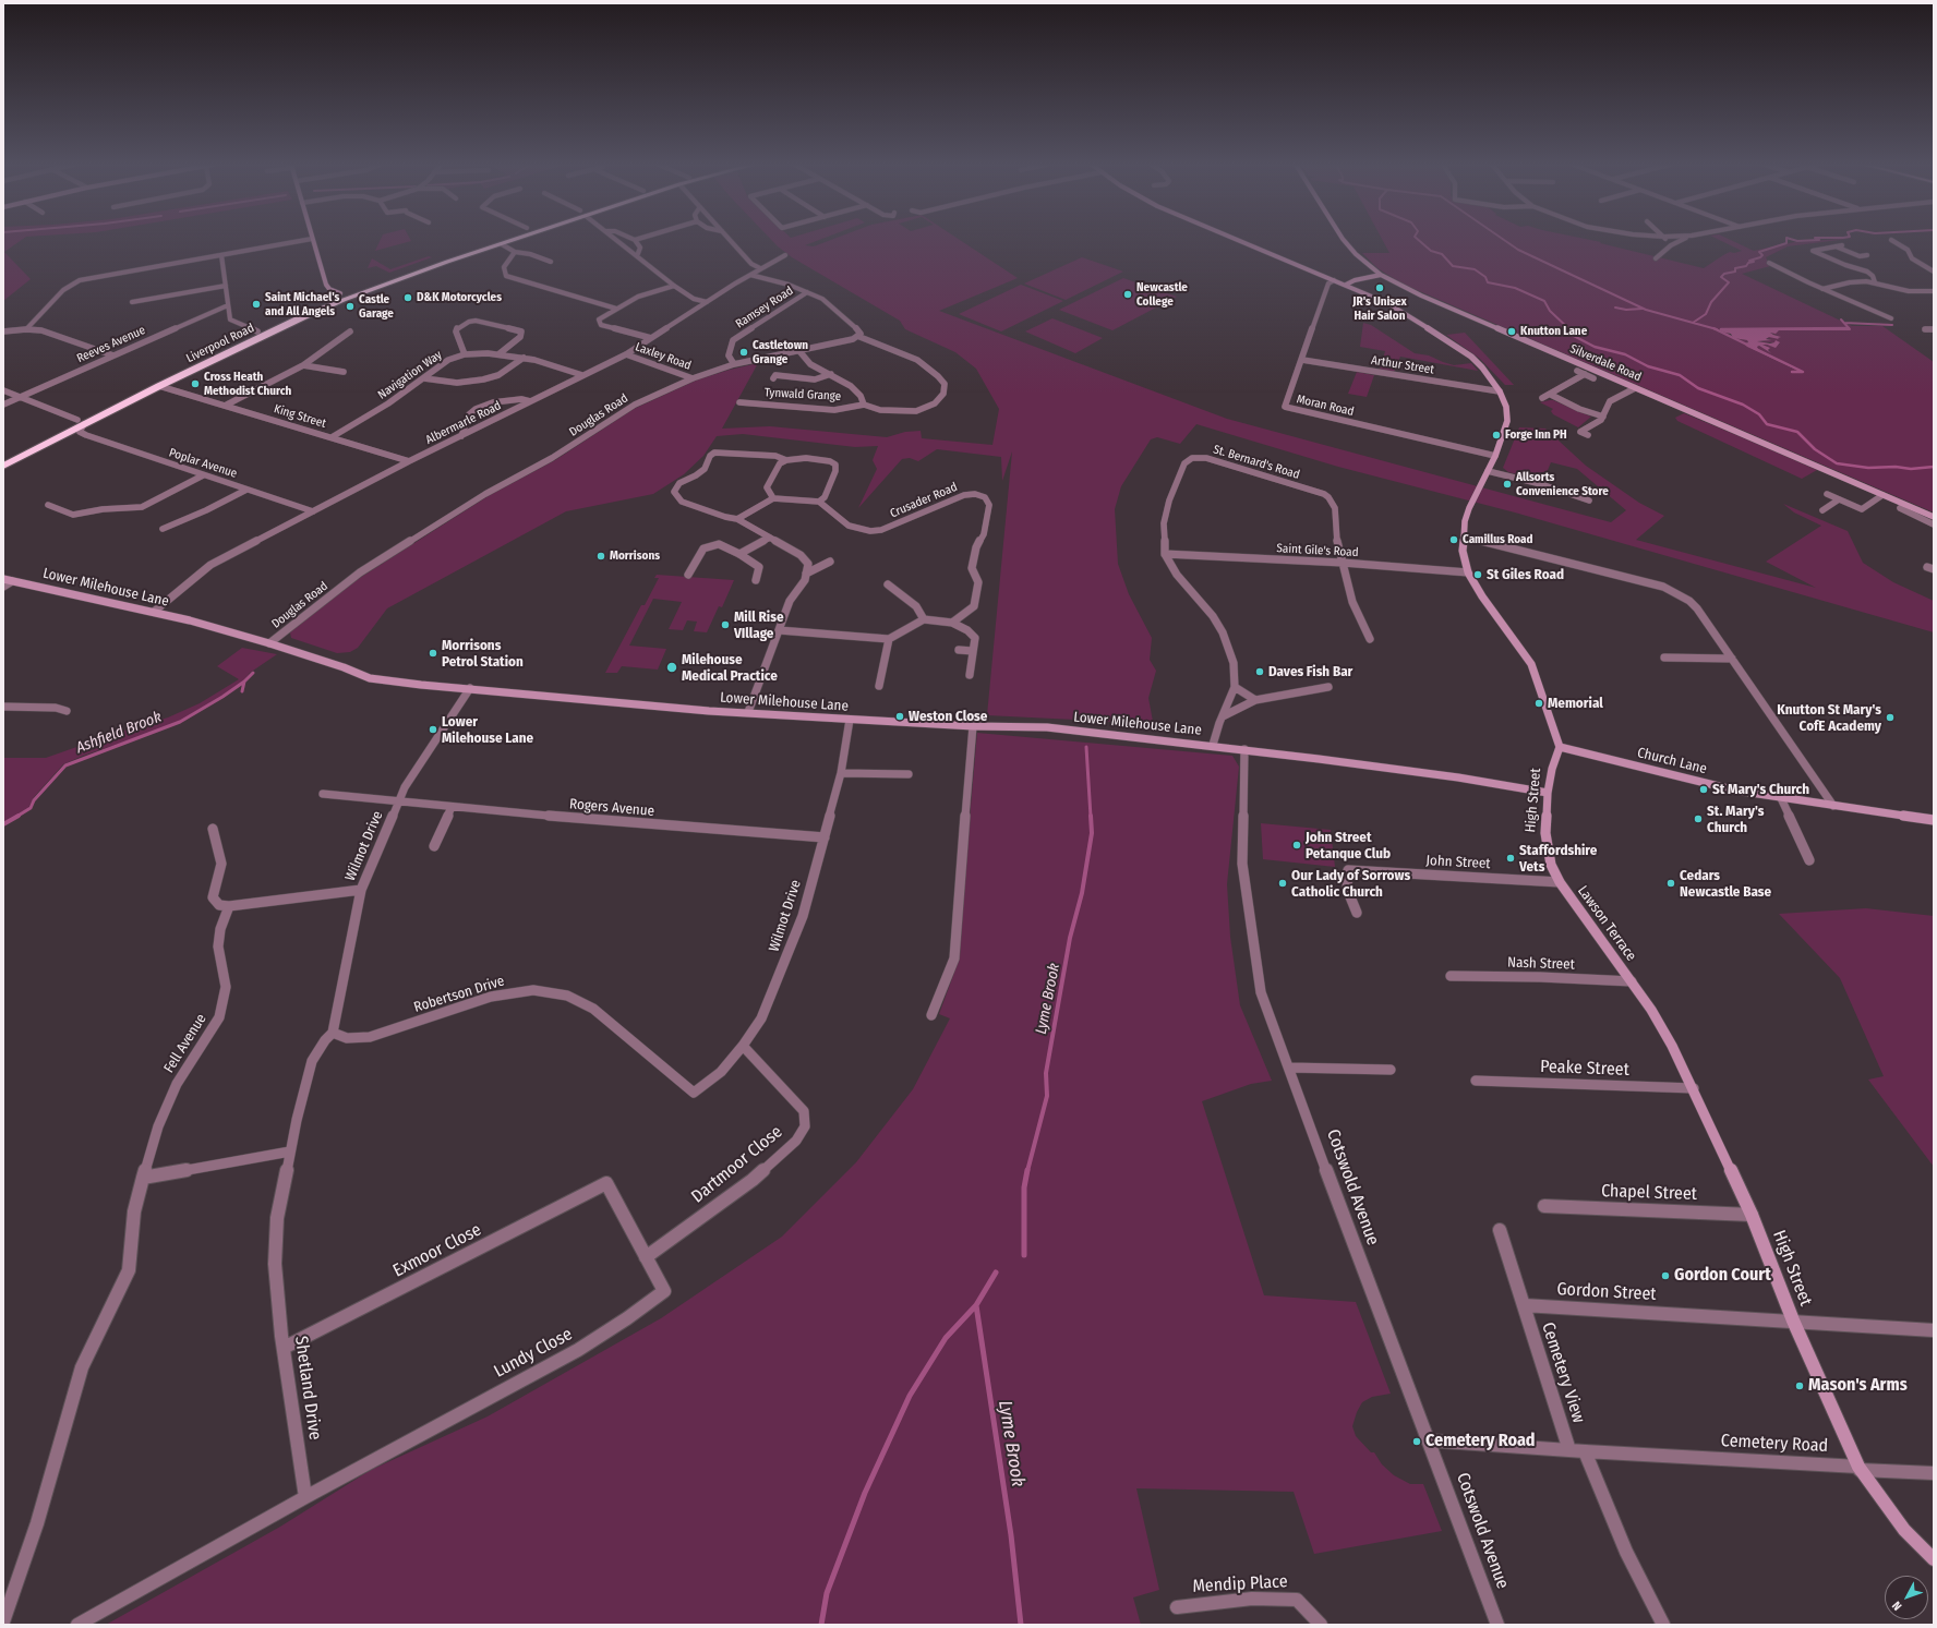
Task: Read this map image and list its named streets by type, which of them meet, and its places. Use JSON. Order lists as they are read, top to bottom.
{
  "streets": {
    "highway": ["Liverpool Road"],
    "main road": [
      "Silverdale Road",
      "Lower Milehouse Lane",
      "Church Lane",
      "High Street",
      "Lawson Terrace"
    ],
    "street": [
      "Ramsey Road",
      "Reeves Avenue",
      "Laxley Road",
      "Arthur Street",
      "Navigation Way",
      "Tynwald Grange",
      "Moran Road",
      "Douglas Road",
      "King Street",
      "Albermarle Road",
      "St. Bernard's Road",
      "Poplar Avenue",
      "Crusader Road",
      "Saint Gile's Road",
      "Rogers Avenue",
      "Wilmot Drive",
      "John Street",
      "Nash Street",
      "Robertson Drive",
      "Fell Avenue",
      "Peake Street",
      "Dartmoor Close",
      "Cotswold Avenue",
      "Chapel Street",
      "Exmoor Close",
      "Gordon Street",
      "Lundy Close",
      "Cemetery View",
      "Shetland Drive",
      "Cemetery Road",
      "Mendip Place"
    ]
  },
  "crossings": [
    ["Ramsey Road", "Douglas Road"],
    ["Liverpool Road", "King Street"],
    ["Liverpool Road", "Poplar Avenue"],
    ["Laxley Road", "Douglas Road"],
    ["Laxley Road", "Albermarle Road"],
    ["Arthur Street", "Moran Road"],
    ["Navigation Way", "King Street"],
    ["Navigation Way", "Albermarle Road"],
    ["Douglas Road", "Lower Milehouse Lane"],
    ["King Street", "Albermarle Road"],
    ["Albermarle Road", "Poplar Avenue"],
    ["Albermarle Road", "Lower Milehouse Lane"],
    ["St. Bernard's Road", "Saint Gile's Road"],
    ["St. Bernard's Road", "Lower Milehouse Lane"],
    ["Lower Milehouse Lane", "High Street"],
    ["Lower Milehouse Lane", "Wilmot Drive"],
    ["Lower Milehouse Lane", "Cotswold Avenue"],
    ["Church Lane", "High Street"],
    ["High Street", "John Street"],
    ["High Street", "Lawson Terrace"],
    ["High Street", "Nash Street"],
    ["High Street", "Peake Street"],
    ["High Street", "Chapel Street"],
    ["High Street", "Gordon Street"],
    ["High Street", "Cemetery Road"],
    ["Rogers Avenue", "Wilmot Drive"],
    ["Wilmot Drive", "Robertson Drive"],
    ["Wilmot Drive", "Dartmoor Close"],
    ["Wilmot Drive", "Shetland Drive"],
    ["John Street", "Lawson Terrace"],
    ["Lawson Terrace", "Nash Street"],
    ["Robertson Drive", "Shetland Drive"],
    ["Dartmoor Close", "Lundy Close"],
    ["Cotswold Avenue", "Cemetery Road"],
    ["Exmoor Close", "Lundy Close"],
    ["Exmoor Close", "Shetland Drive"],
    ["Gordon Street", "Cemetery View"],
    ["Lundy Close", "Shetland Drive"],
    ["Cemetery View", "Cemetery Road"]
  ],
  "water": ["Ashfield Brook", "Lyme Brook"],
  "places": [
    "JR's Unisex Hair Salon",
    "Newcastle College",
    "D&K Motorcycles",
    "Saint Michael's and All Angels",
    "Castle Garage",
    "Knutton Lane",
    "Castletown Grange",
    "Cross Heath Methodist Church",
    "Forge Inn PH",
    "Allsorts Convenience Store",
    "Camillus Road",
    "Morrisons",
    "St Giles Road",
    "Mill Rise VIllage",
    "Morrisons Petrol Station",
    "Milehouse Medical Practice",
    "Daves Fish Bar",
    "Memorial",
    "Weston Close",
    "Knutton St Mary's CofE Academy",
    "Lower Milehouse Lane",
    "St Mary's Church",
    "St. Mary's Church",
    "John Street Petanque Club",
    "Staffordshire Vets",
    "Our Lady of Sorrows Catholic Church",
    "Cedars Newcastle Base",
    "Gordon Court",
    "Mason's Arms",
    "Cemetery Road"
  ],
  "north": "bottom left"
}
